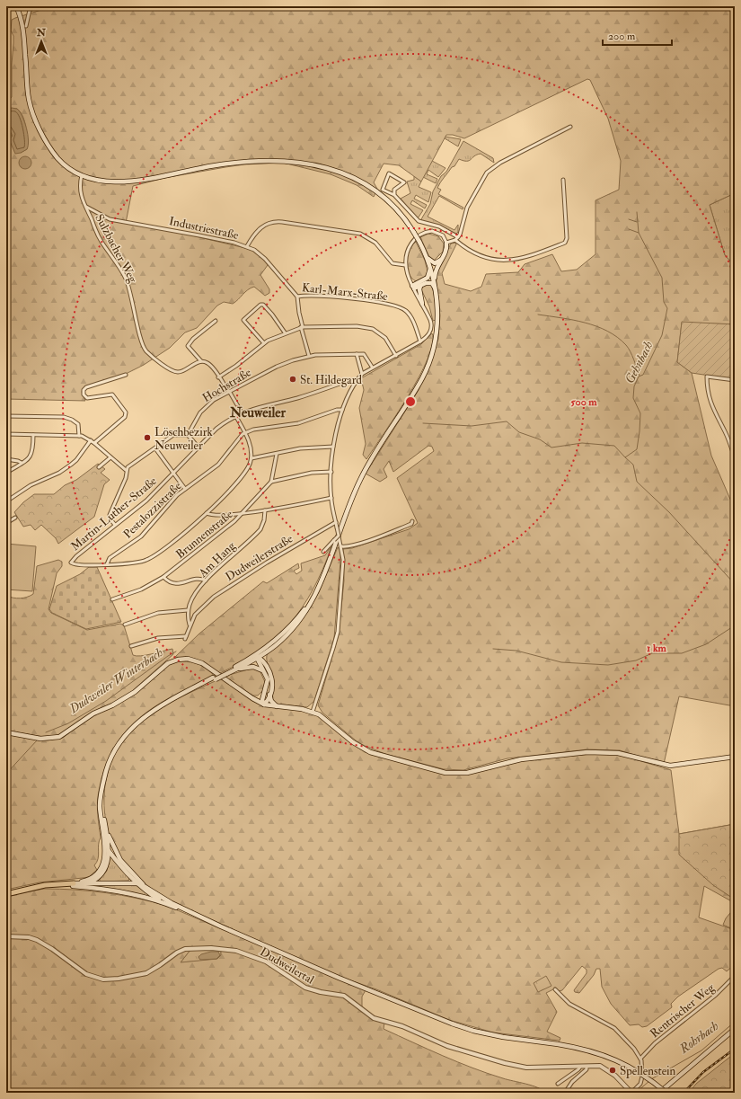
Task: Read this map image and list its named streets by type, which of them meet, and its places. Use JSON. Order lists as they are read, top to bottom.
{
  "streets": {
    "street": [
      "Industriestraße",
      "Sulzbacher Weg",
      "Karl-Marx-Straße",
      "Hochstraße",
      "Pestalozzistraße",
      "Martin-Luther-Straße",
      "Brunnenstraße",
      "Dudweilerstraße",
      "Am Hang",
      "Dudweilertal",
      "Rentrischer Weg"
    ]
  },
  "crossings": [
    ["Industriestraße", "Sulzbacher Weg"],
    ["Industriestraße", "Karl-Marx-Straße"],
    ["Pestalozzistraße", "Martin-Luther-Straße"]
  ],
  "districts": ["Neuweiler"],
  "water": ["Gehnbach", "Dudweiler Winterbach", "Rohrbach"],
  "places": ["St. Hildegard", "Löschbezirk Neuweiler", "Spellenstein"],
  "scale_bar": "200 m",
  "north": "top",
  "rings": ["500 m", "1 km"]
}
